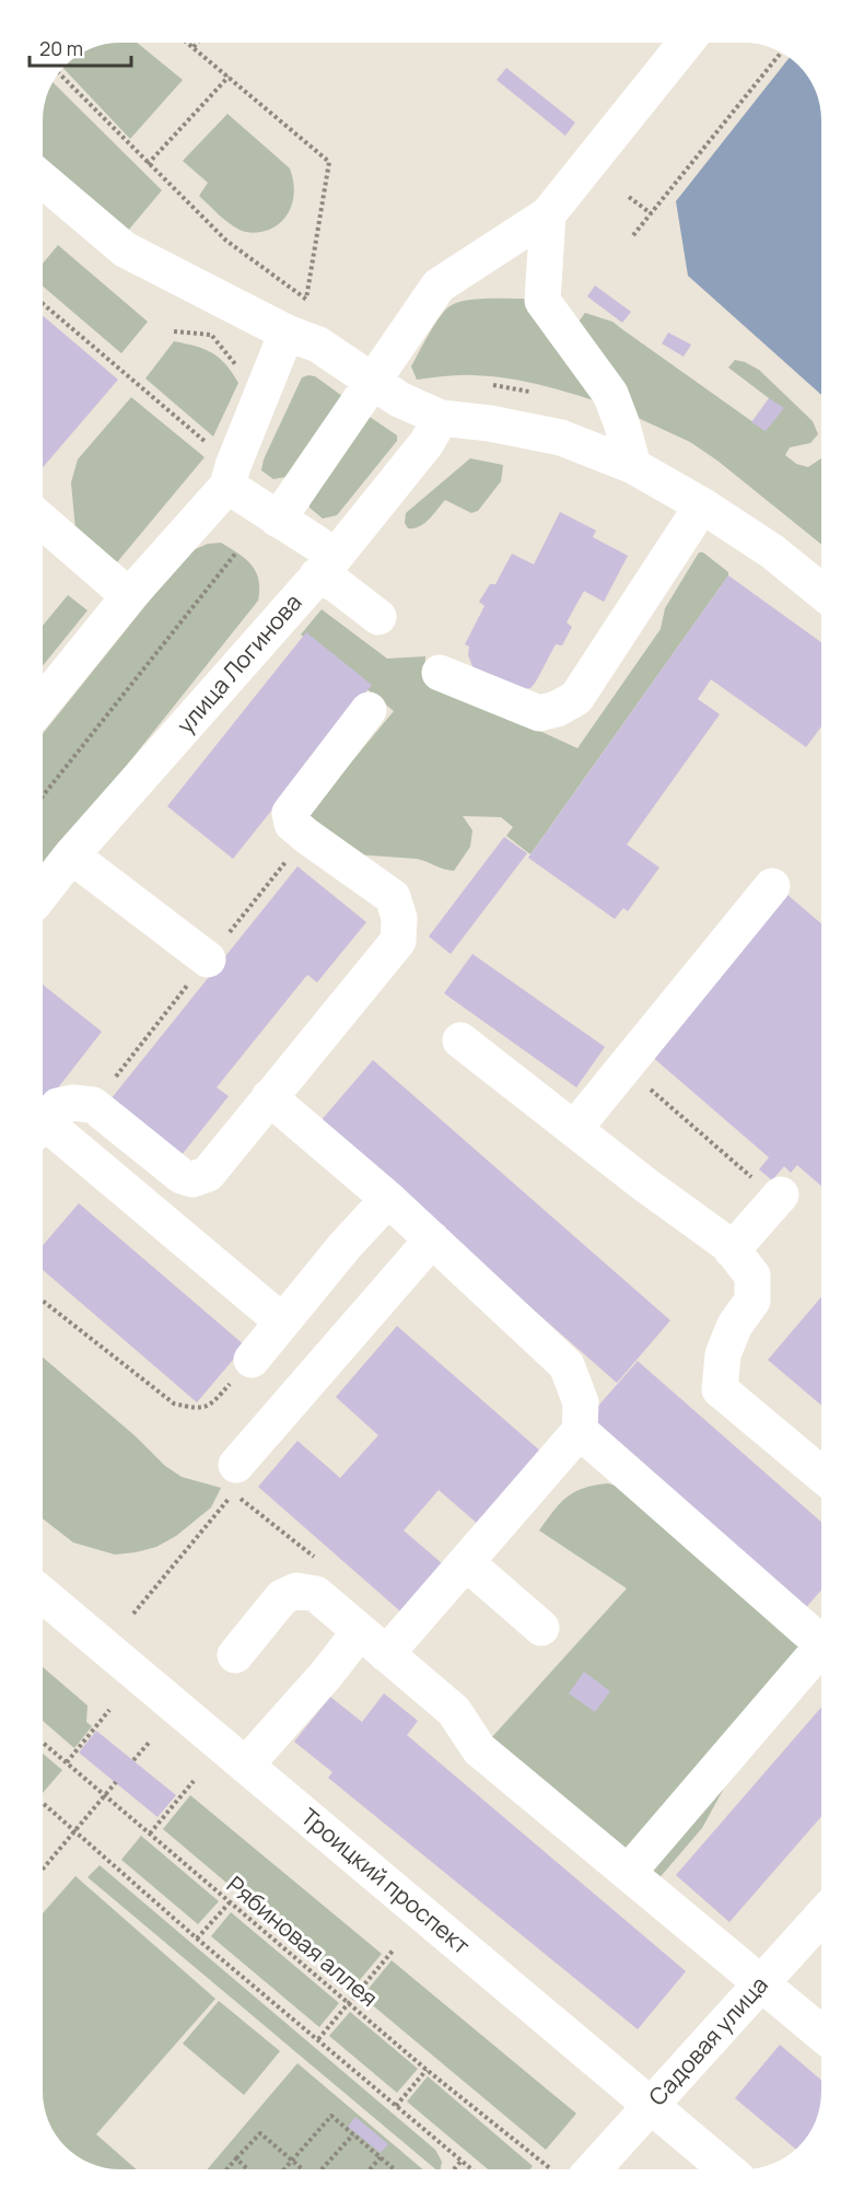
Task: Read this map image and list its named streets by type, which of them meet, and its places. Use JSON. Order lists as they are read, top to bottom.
{
  "streets": {
    "street": ["улица Логинова", "Троицкий проспект", "Садовая улица"],
    "path": ["Рябиновая аллея"]
  },
  "crossings": [
    ["Троицкий проспект", "Садовая улица"]
  ],
  "scale_bar": "20 m"
}
